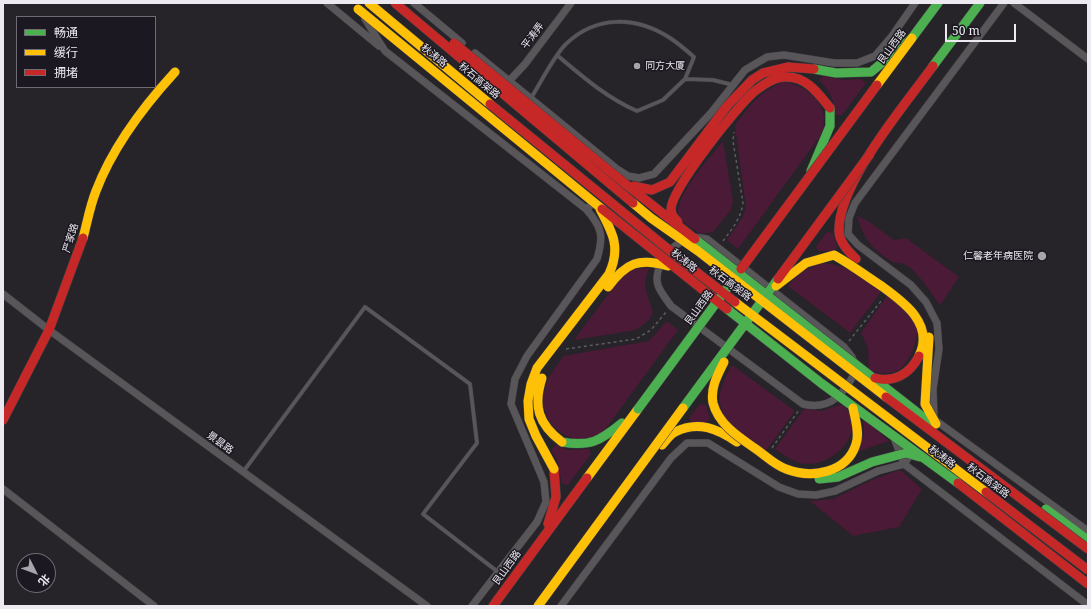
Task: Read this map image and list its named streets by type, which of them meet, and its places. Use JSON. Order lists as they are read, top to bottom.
{
  "streets": {
    "main road": [
      "艮山西路",
      "秋涛路",
      "秋石高架路",
      "严家路"
    ],
    "street": ["平涛弄", "景昙路"]
  },
  "crossings": [
    ["严家路", "景昙路"]
  ],
  "places": ["同方大厦", "仁馨老年病医院"],
  "legend": ["畅通", "缓行", "拥堵"],
  "scale_bar": "50 m",
  "north": "bottom right"
}
